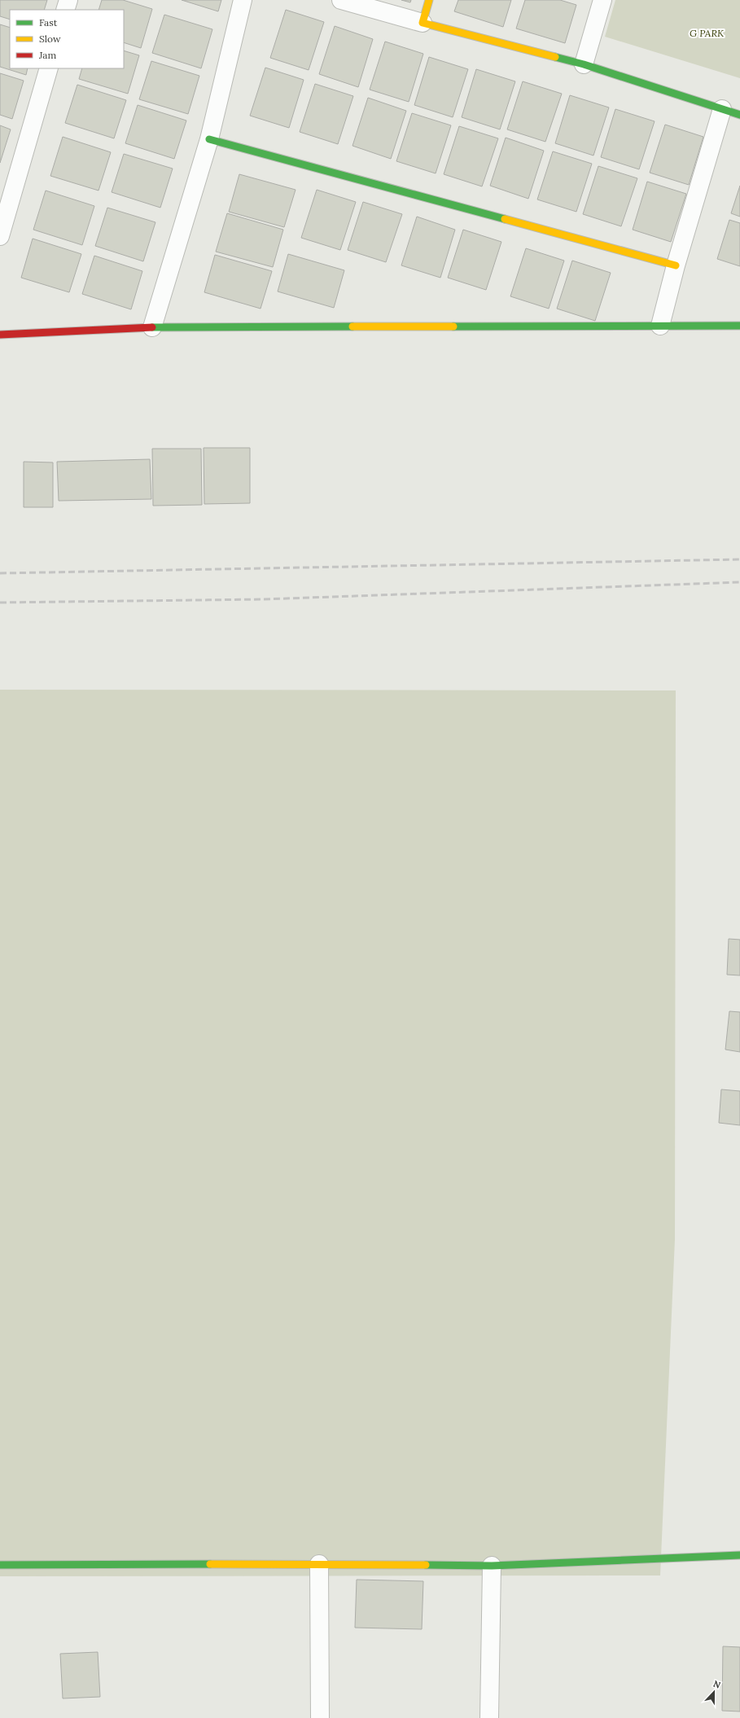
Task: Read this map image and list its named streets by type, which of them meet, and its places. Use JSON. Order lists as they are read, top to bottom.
{
  "parks": ["G PARK"],
  "legend": ["Fast", "Slow", "Jam"],
  "north": "top"
}
